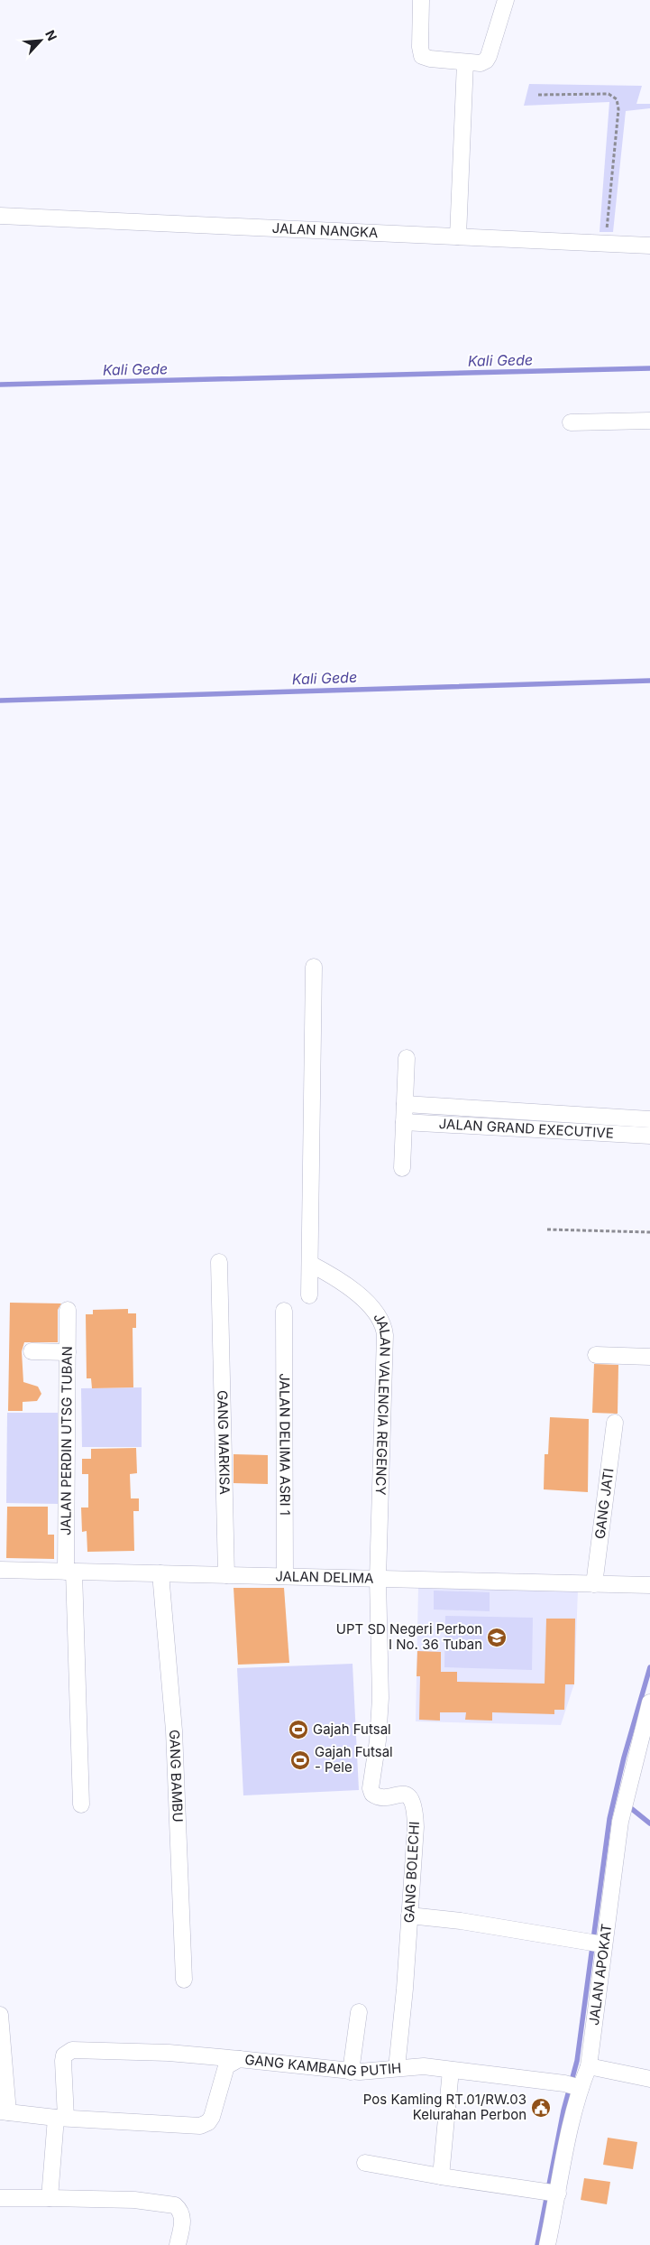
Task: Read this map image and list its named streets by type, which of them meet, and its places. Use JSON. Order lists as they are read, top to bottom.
{
  "streets": {
    "street": [
      "JALAN NANGKA",
      "JALAN GRAND EXECUTIVE",
      "JALAN VALENCIA REGENCY",
      "JALAN PERDIN UTSG TUBAN",
      "GANG MARKISA",
      "JALAN DELIMA ASRI 1",
      "GANG JATI",
      "JALAN DELIMA",
      "GANG BAMBU",
      "GANG BOLECHI",
      "JALAN APOKAT",
      "GANG KAMBANG PUTIH"
    ]
  },
  "crossings": [
    ["JALAN VALENCIA REGENCY", "JALAN DELIMA"],
    ["JALAN VALENCIA REGENCY", "GANG BOLECHI"],
    ["JALAN PERDIN UTSG TUBAN", "JALAN DELIMA"],
    ["GANG MARKISA", "JALAN DELIMA"],
    ["JALAN DELIMA ASRI 1", "JALAN DELIMA"],
    ["GANG JATI", "JALAN DELIMA"],
    ["JALAN DELIMA", "GANG BAMBU"],
    ["JALAN DELIMA", "GANG BOLECHI"],
    ["GANG BOLECHI", "GANG KAMBANG PUTIH"],
    ["JALAN APOKAT", "GANG KAMBANG PUTIH"]
  ],
  "water": ["Kali Gede"],
  "places": {
    "school or university": ["UPT SD Negeri Perbon I No. 36 Tuban"],
    "sports": ["Gajah Futsal", "Gajah Futsal - Pele"],
    "public building": ["Pos Kamling RT.01/RW.03 Kelurahan Perbon"]
  },
  "north": "top right"
}
